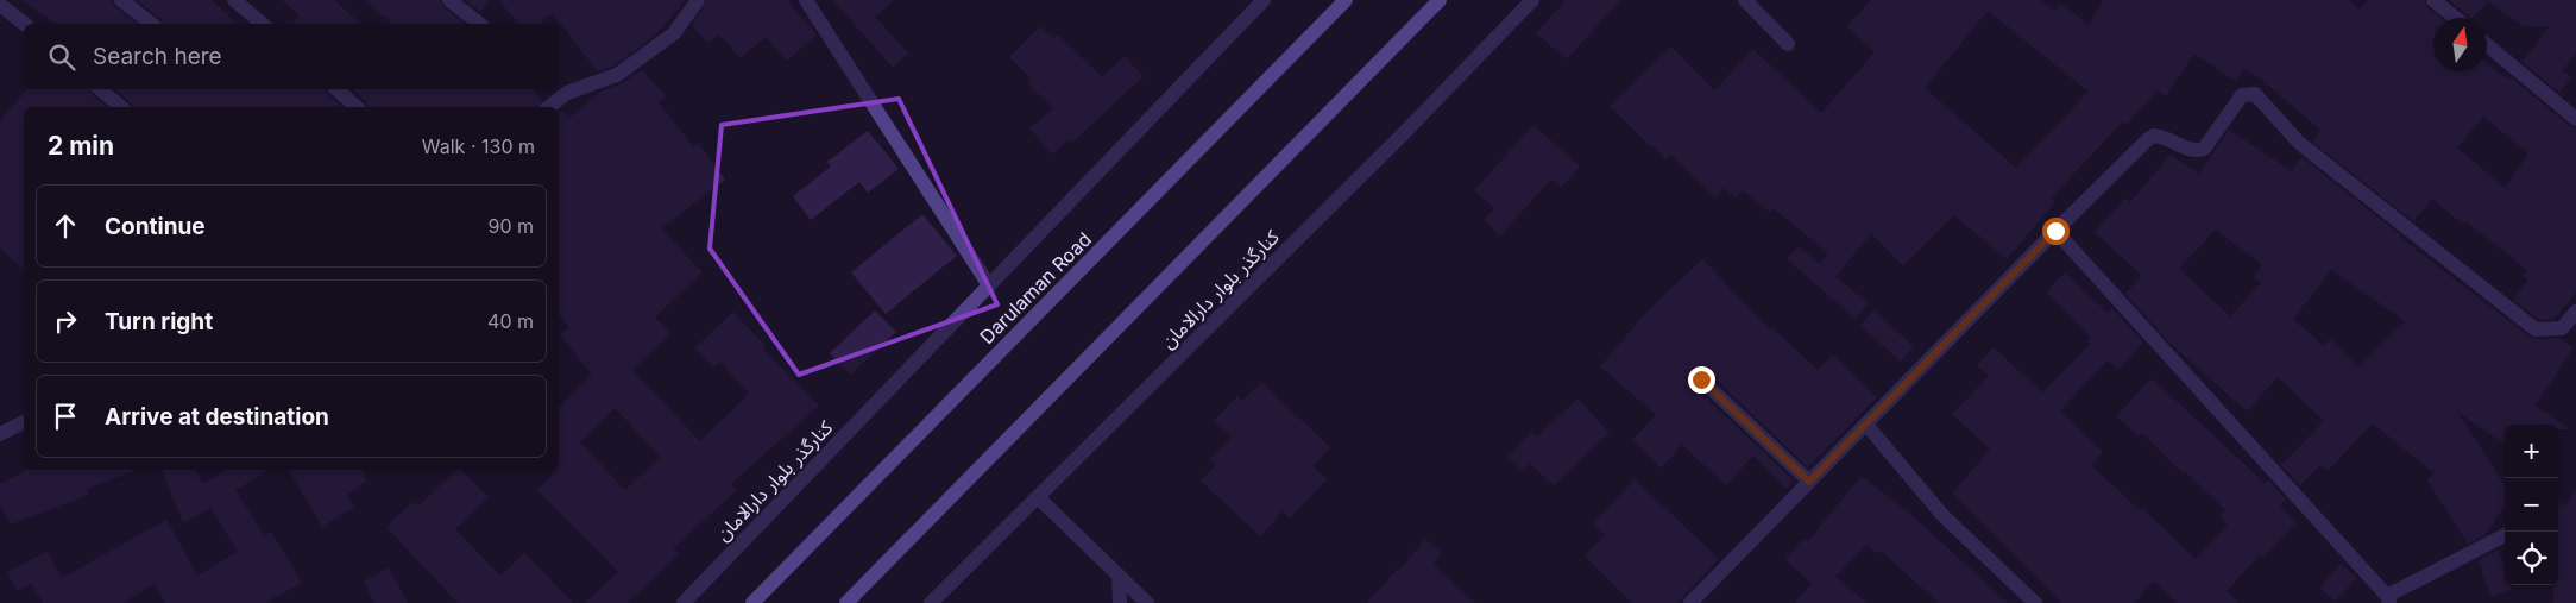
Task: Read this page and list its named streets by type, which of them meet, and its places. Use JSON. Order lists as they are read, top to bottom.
{
  "streets": {
    "main road": ["Darulaman Road"],
    "street": ["کنارگذر بلوار دارالامان"]
  },
  "north": "top",
  "page": {
    "search": "Search here",
    "heading": ["2 min", "Walk · 130 m"],
    "list": [
      ["Continue", "90 m"],
      ["Turn right", "40 m"],
      "Arrive at destination"
    ],
    "map_buttons": ["+", "−"]
  }
}
